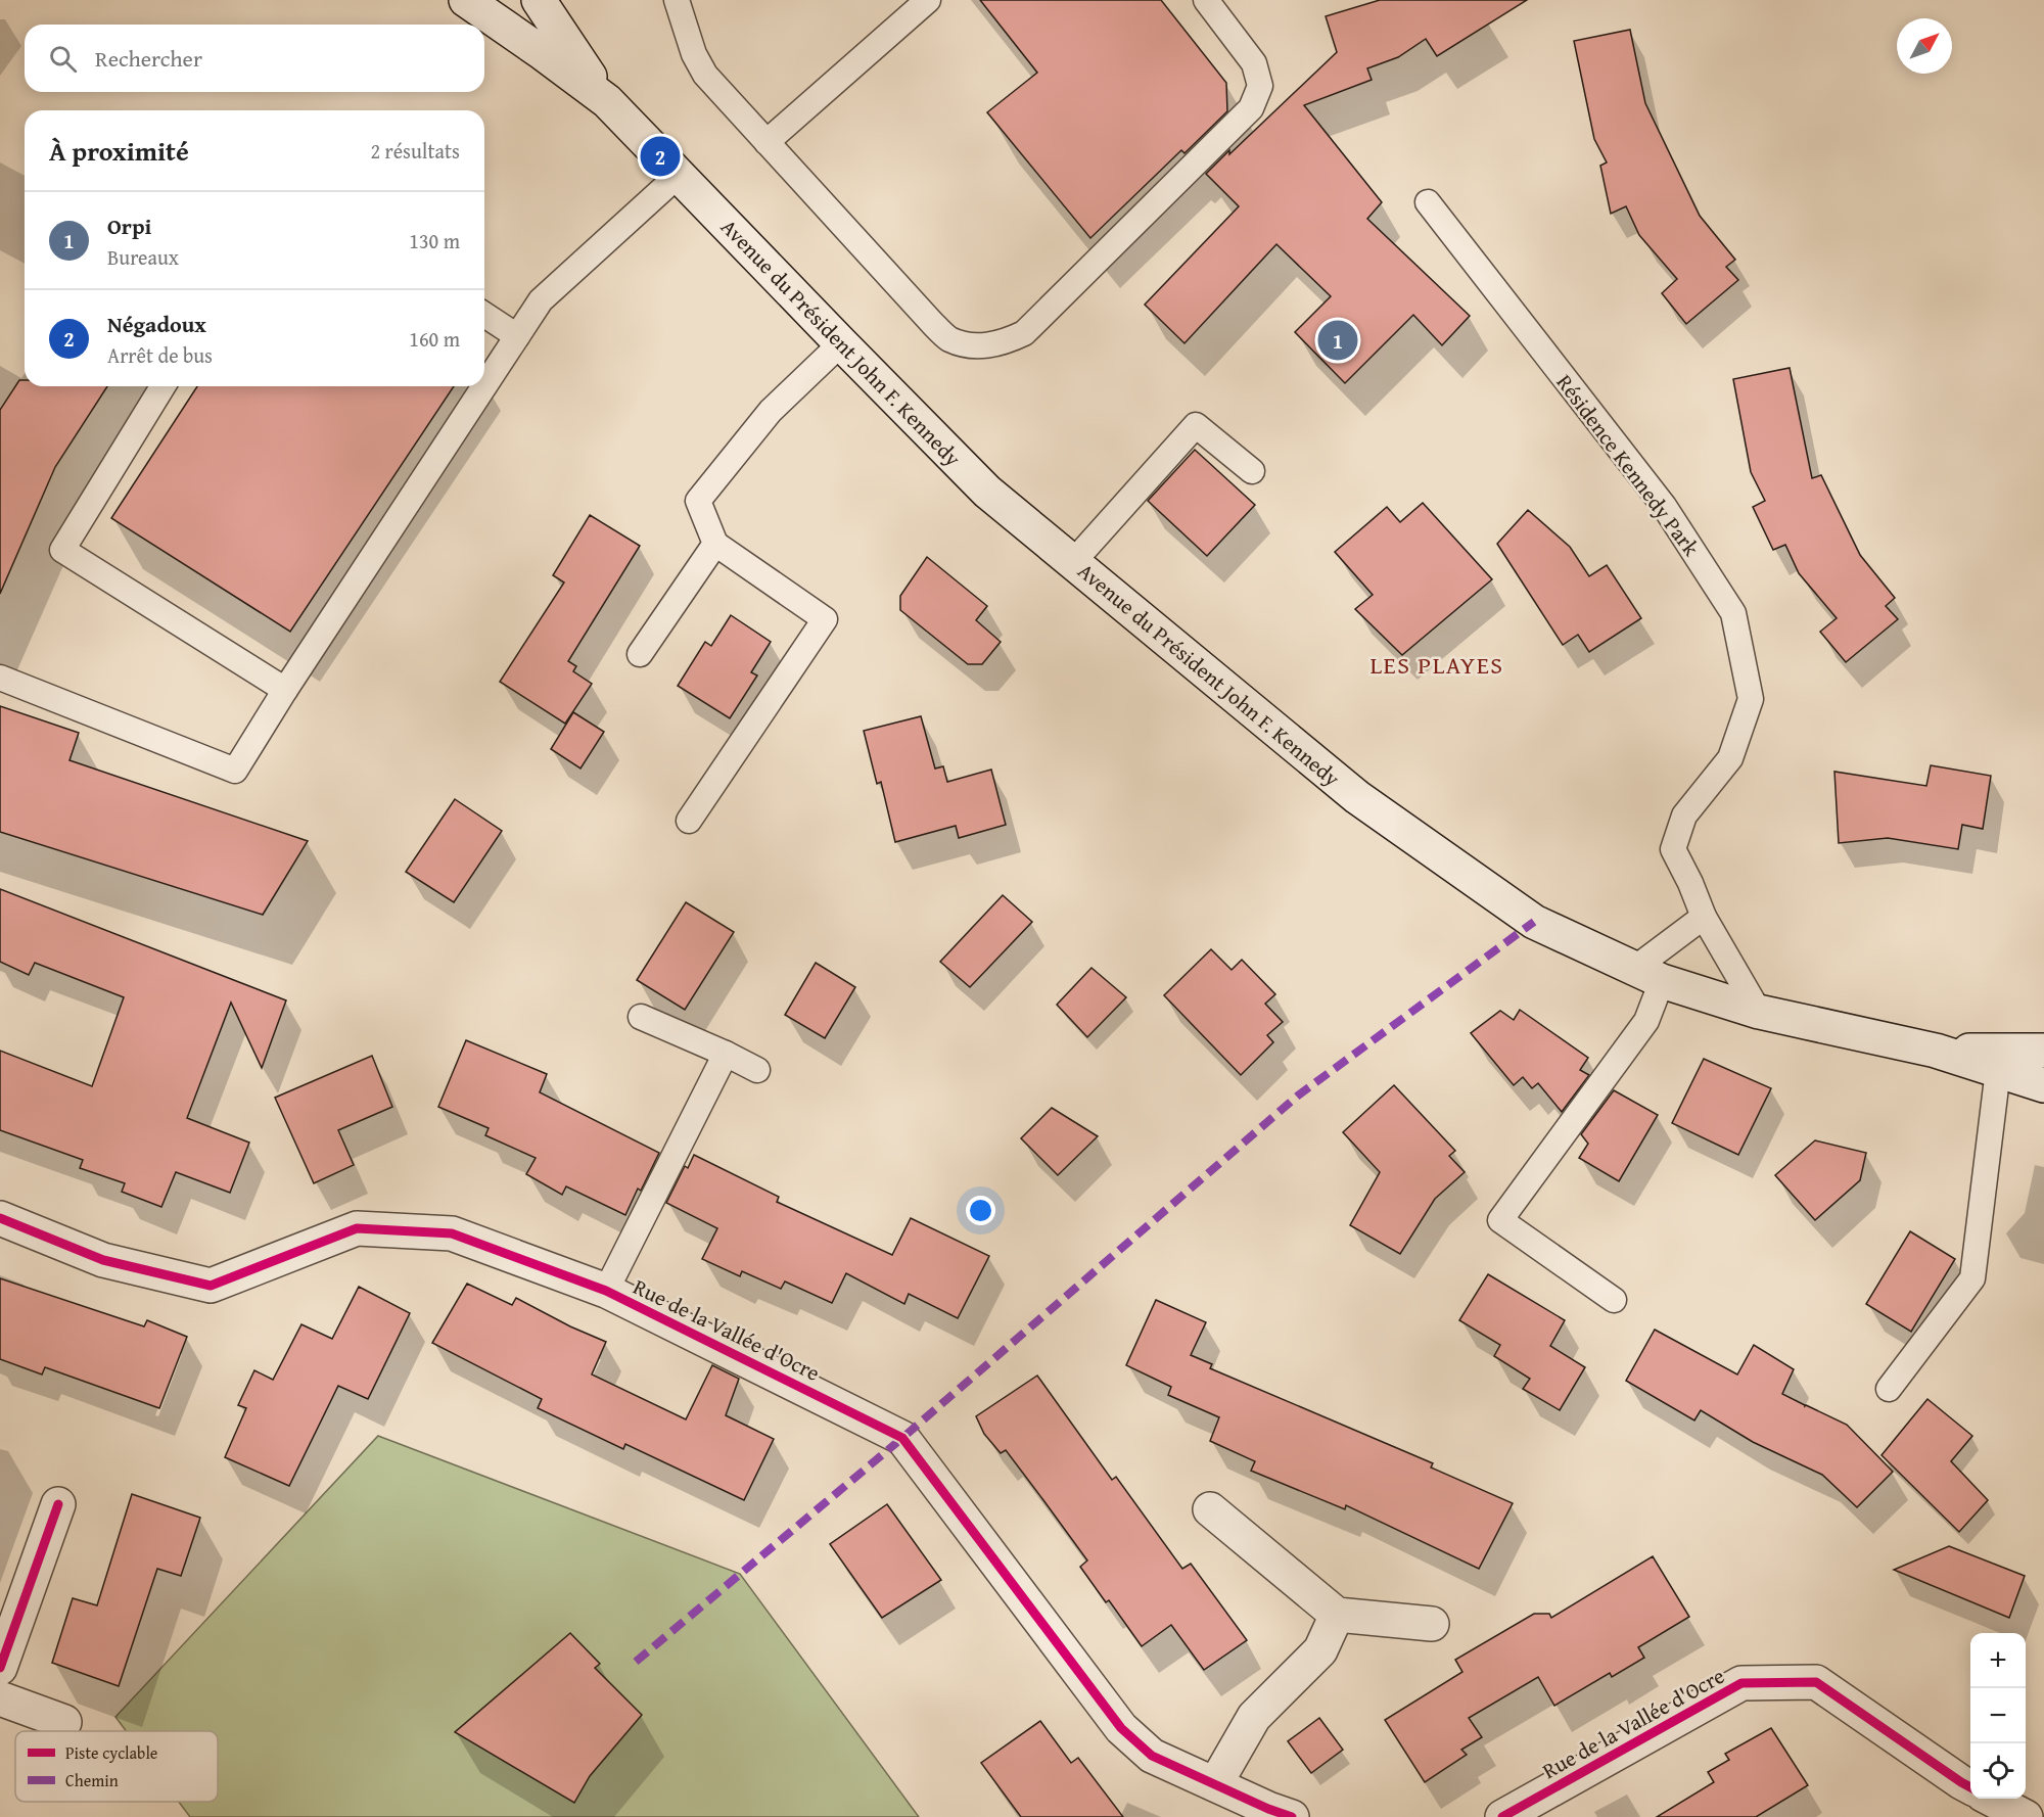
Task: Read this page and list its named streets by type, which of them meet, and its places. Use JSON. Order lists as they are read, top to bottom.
{
  "streets": {
    "street": ["Avenue du Président John F. Kennedy", "Rue de la Vallée d'Ocre"],
    "lane": ["Résidence Kennedy Park"]
  },
  "crossings": [
    ["Avenue du Président John F. Kennedy", "Résidence Kennedy Park"]
  ],
  "districts": ["LES PLAYES"],
  "legend": ["Piste cyclable", "Chemin"],
  "north": "top right",
  "page": {
    "search": "Rechercher",
    "heading": ["À proximité", "2 résultats"],
    "pins": ["2", "1"],
    "list": [
      {
        "mark": "1",
        "name": "Orpi",
        "note": "Bureaux",
        "value": "130 m"
      },
      {
        "mark": "2",
        "name": "Négadoux",
        "note": "Arrêt de bus",
        "value": "160 m"
      }
    ],
    "map_buttons": ["+", "−"]
  }
}
